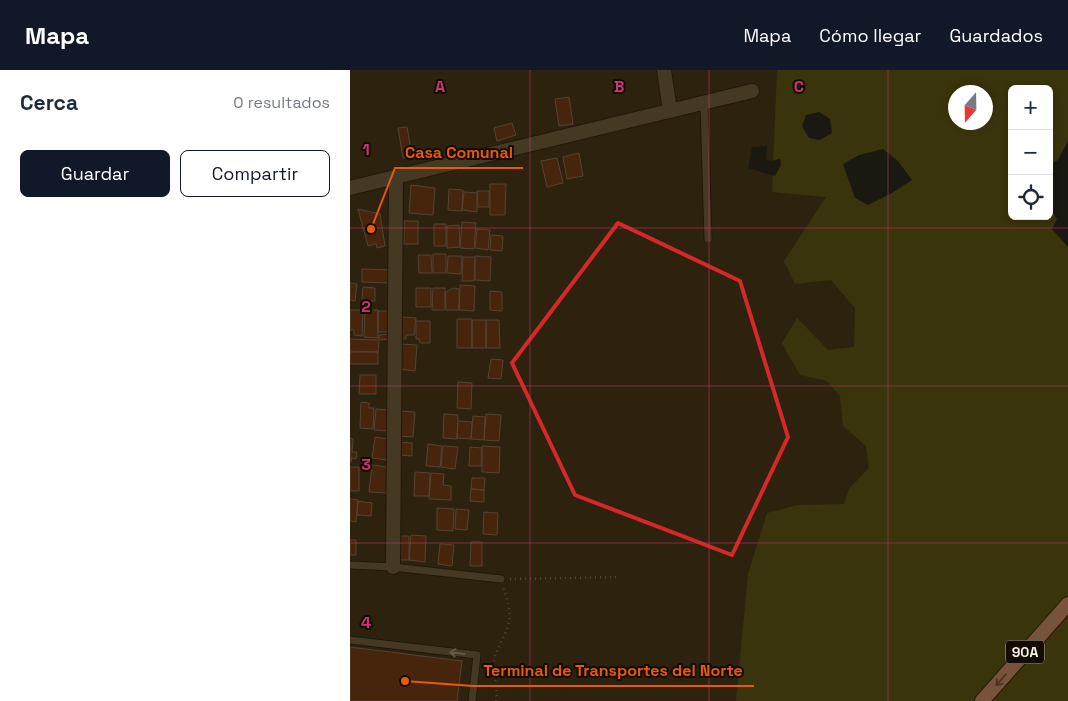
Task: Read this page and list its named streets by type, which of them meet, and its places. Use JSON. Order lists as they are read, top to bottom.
{
  "streets": {
    "highway": ["90A"]
  },
  "places": ["Casa Comunal", "Terminal de Transportes del Norte"],
  "north": "bottom",
  "page": {
    "header": "Mapa",
    "nav": ["Mapa", "Cómo llegar", "Guardados"],
    "heading": ["Cerca", "0 resultados"],
    "map_buttons": ["+", "−"],
    "buttons": ["Guardar", "Compartir"]
  },
  "grid": {
    "columns": ["A", "B", "C"],
    "rows": [
      "1",
      "2",
      "3",
      "4"
    ]
  }
}
